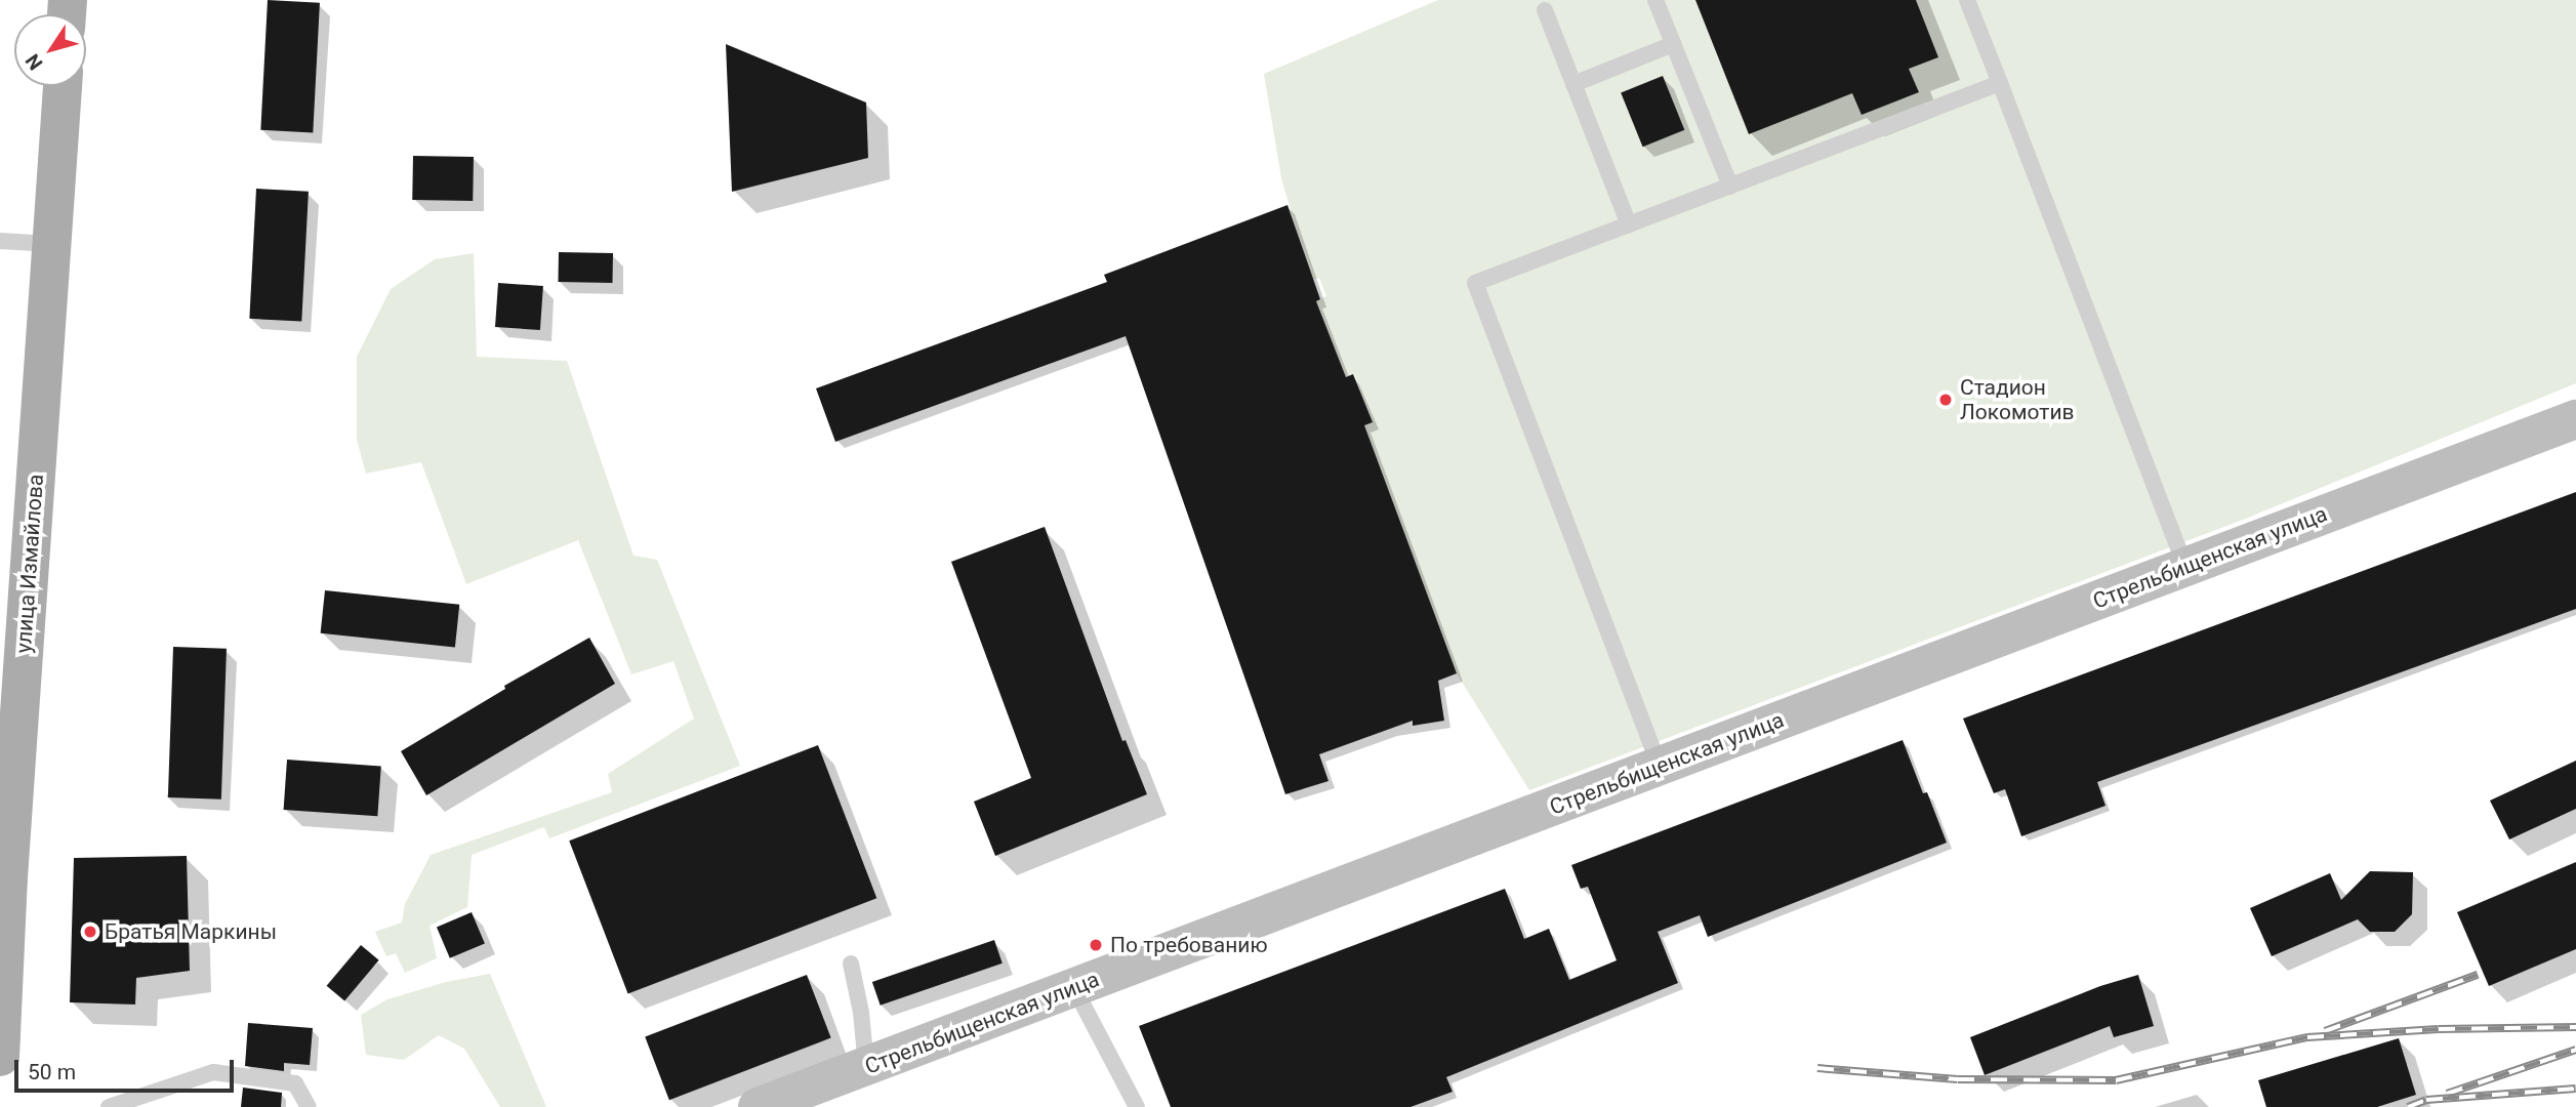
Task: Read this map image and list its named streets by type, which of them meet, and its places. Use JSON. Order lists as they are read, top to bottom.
{
  "streets": {
    "main road": ["Стрельбищенская улица", "улица Измайлова"]
  },
  "places": ["Стадион Локомотив", "Братья Маркины", "По требованию"],
  "scale_bar": "50 m",
  "north": "bottom left"
}
